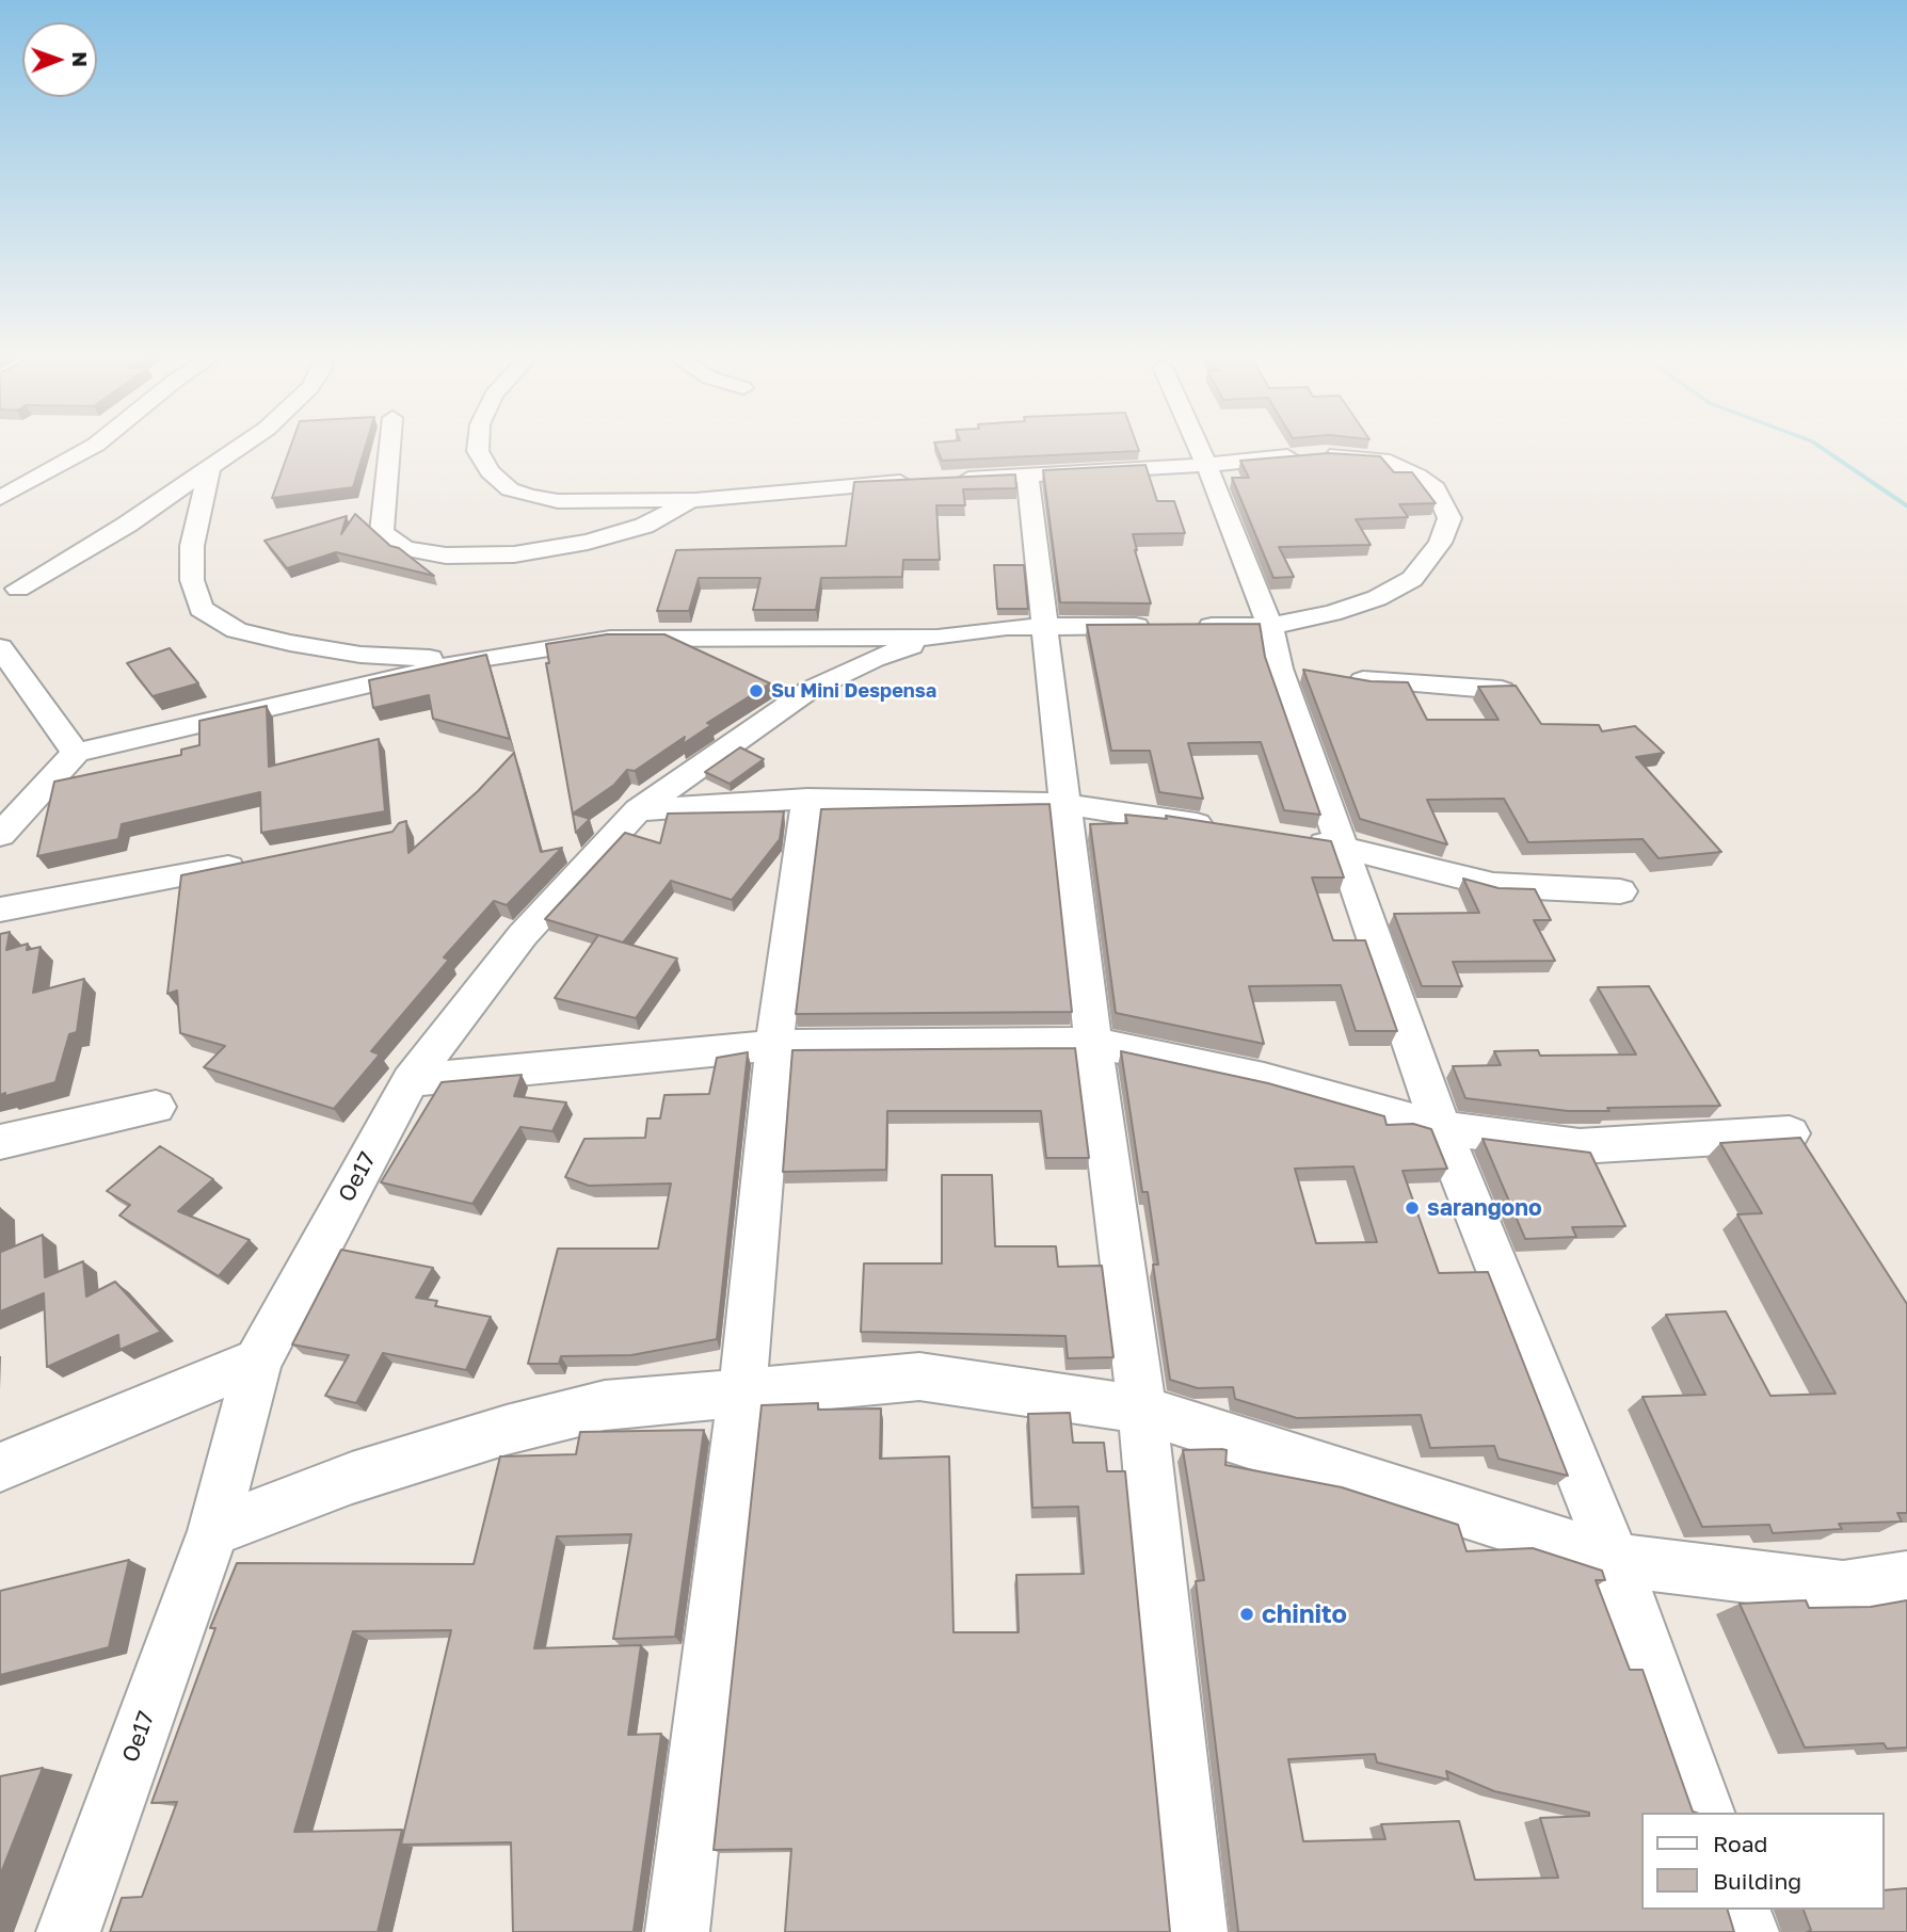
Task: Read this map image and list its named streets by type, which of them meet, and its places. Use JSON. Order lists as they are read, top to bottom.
{
  "streets": {
    "street": ["Oe17"]
  },
  "places": ["Su Mini Despensa", "sarangono", "chinito"],
  "legend": ["Road", "Building"],
  "north": "right"
}
